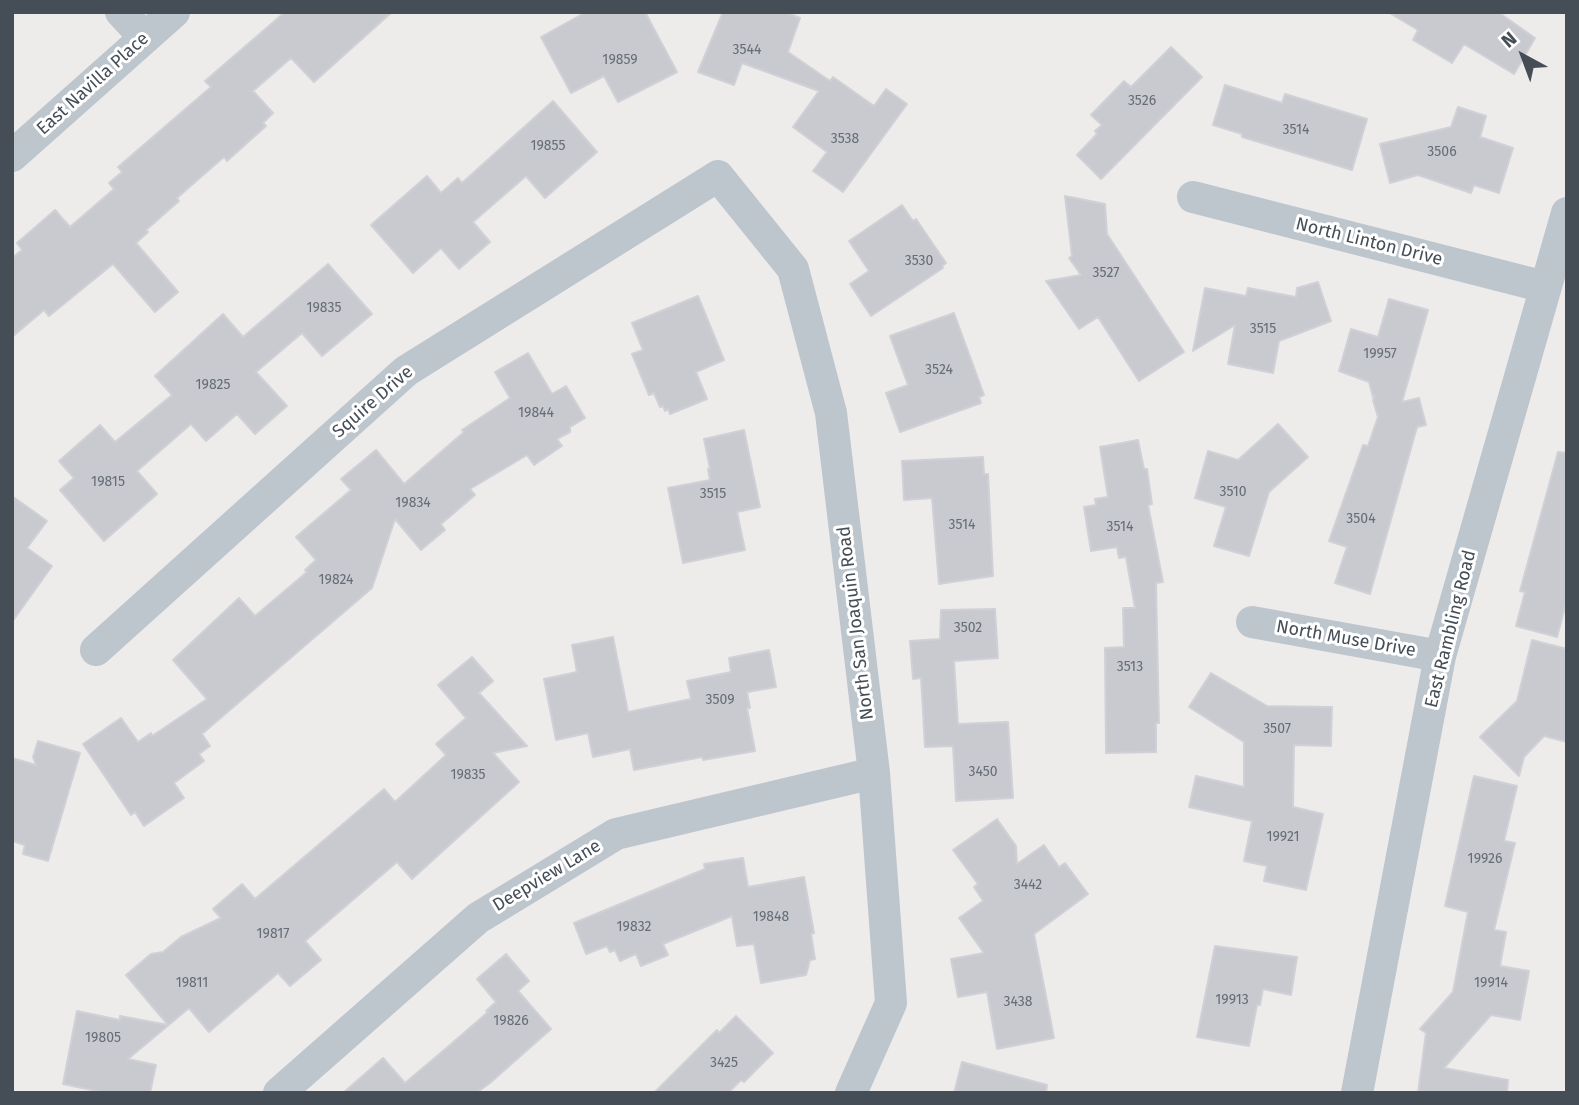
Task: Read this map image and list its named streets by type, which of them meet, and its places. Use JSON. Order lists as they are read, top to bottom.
{
  "streets": {
    "street": [
      "East Navilla Place",
      "North Linton Drive",
      "Squire Drive",
      "North San Joaquin Road",
      "East Rambling Road",
      "North Muse Drive",
      "Deepview Lane"
    ]
  },
  "crossings": [
    ["North Linton Drive", "East Rambling Road"],
    ["Squire Drive", "North San Joaquin Road"],
    ["North San Joaquin Road", "Deepview Lane"],
    ["East Rambling Road", "North Muse Drive"]
  ],
  "house_numbers": [
    "3544",
    "19859",
    "3526",
    "3514",
    "3538",
    "19855",
    "3506",
    "3530",
    "3527",
    "19835",
    "3515",
    "19957",
    "3524",
    "19825",
    "19844",
    "19815",
    "3510",
    "3515",
    "19834",
    "3504",
    "3514",
    "3514",
    "19824",
    "3502",
    "3513",
    "3509",
    "3507",
    "3450",
    "19835",
    "19921",
    "19926",
    "3442",
    "19848",
    "19832",
    "19817",
    "19811",
    "19914",
    "19913",
    "3438",
    "19826",
    "19805",
    "3425"
  ],
  "north": "top left"
}
